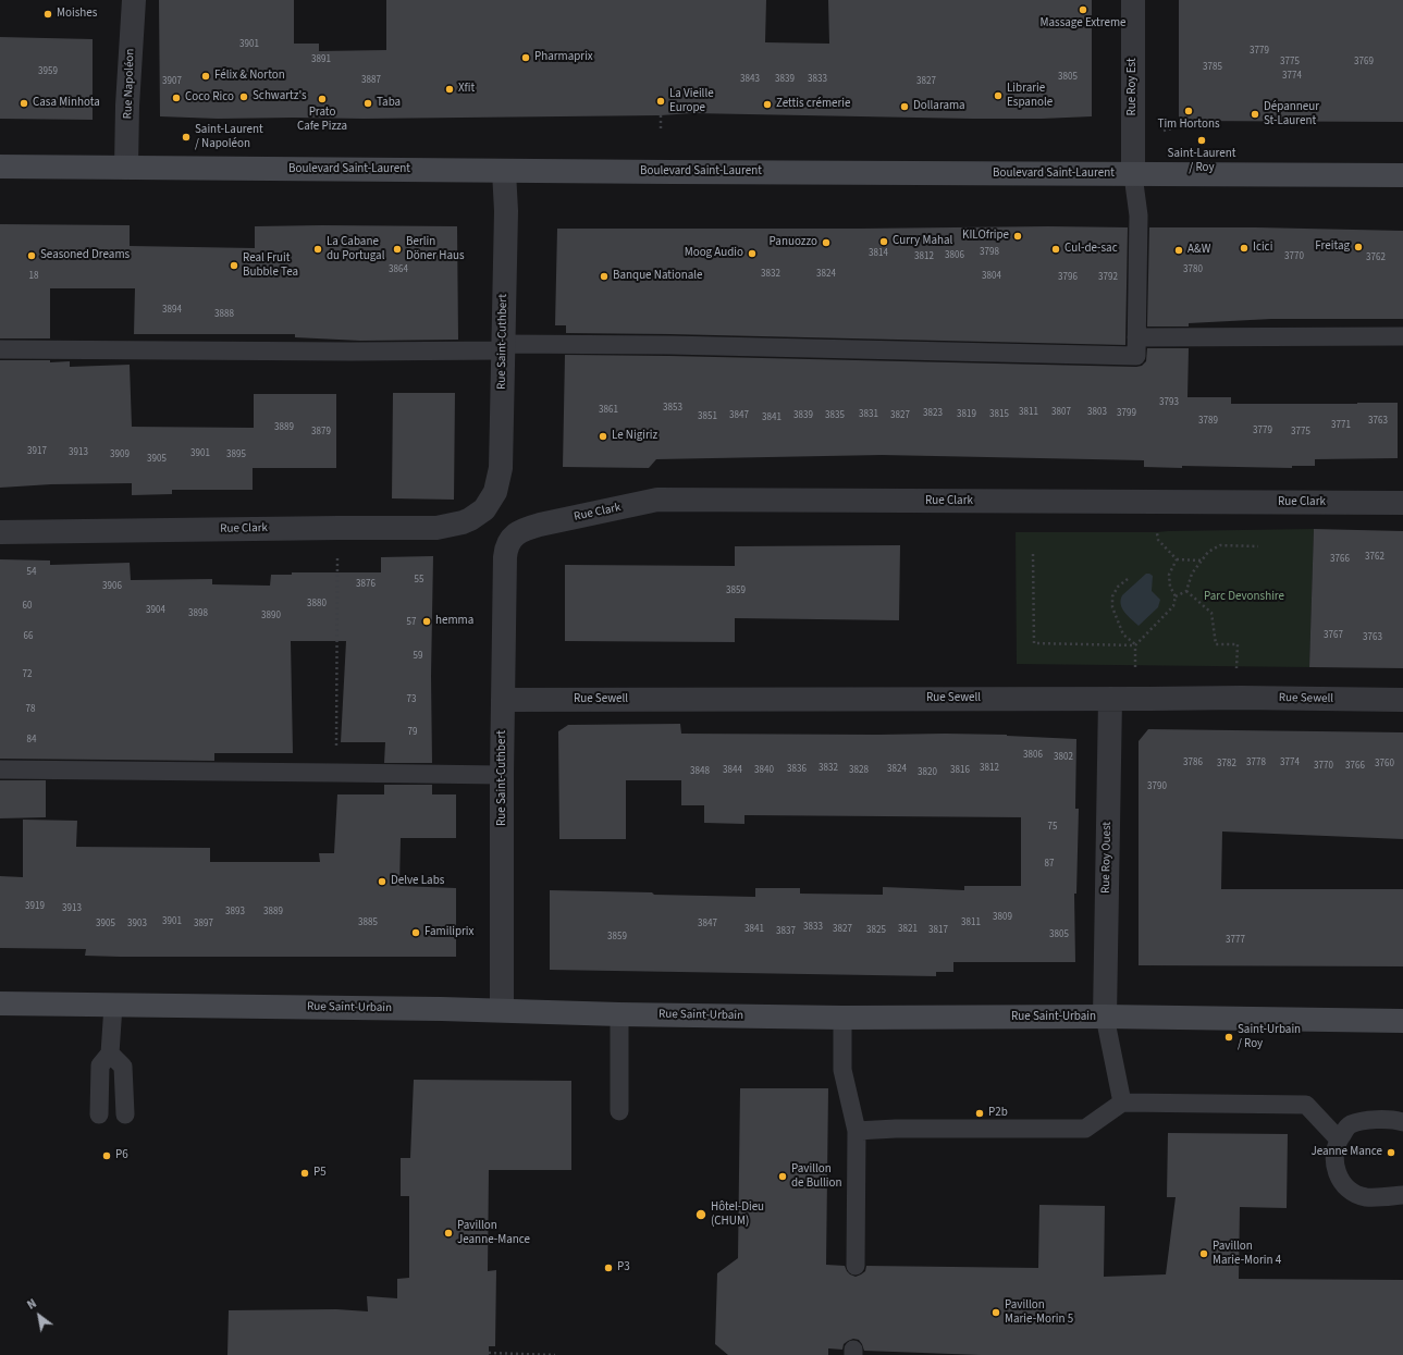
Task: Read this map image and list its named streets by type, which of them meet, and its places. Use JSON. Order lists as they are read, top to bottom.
{
  "streets": {
    "main road": ["Boulevard Saint-Laurent", "Rue Saint-Urbain"],
    "street": [
      "Rue Napoléon",
      "Rue Roy Est",
      "Rue Saint-Cuthbert",
      "Rue Clark",
      "Rue Sewell",
      "Rue Roy Ouest"
    ]
  },
  "crossings": [
    ["Rue Napoléon", "Boulevard Saint-Laurent"],
    ["Rue Roy Est", "Boulevard Saint-Laurent"],
    ["Boulevard Saint-Laurent", "Rue Saint-Cuthbert"],
    ["Rue Saint-Cuthbert", "Rue Clark"],
    ["Rue Saint-Cuthbert", "Rue Sewell"],
    ["Rue Saint-Cuthbert", "Rue Saint-Urbain"],
    ["Rue Sewell", "Rue Roy Ouest"],
    ["Rue Roy Ouest", "Rue Saint-Urbain"]
  ],
  "parks": ["Parc Devonshire"],
  "places": [
    "Massage Extreme",
    "Moishes",
    "Pharmaprix",
    "Félix & Norton",
    "Xfit",
    "Librarie Espanole",
    "Schwartz's",
    "Coco Rico",
    "Prato Cafe Pizza",
    "La Vieille Europe",
    "Casa Minhota",
    "Taba",
    "Zettis crémerie",
    "Dollarama",
    "Tim Hortons",
    "Dépanneur St-Laurent",
    "Saint-Laurent / Napoléon",
    "Saint-Laurent / Roy",
    "KILOfripe",
    "Curry Mahal",
    "Panuozzo",
    "Freitag",
    "Icici",
    "La Cabane du Portugal",
    "Berlin Döner Haus",
    "Cul-de-sac",
    "A&W",
    "Moog Audio",
    "Seasoned Dreams",
    "Real Fruit Bubble Tea",
    "Banque Nationale",
    "Le Nigiriz",
    "hemma",
    "Delve Labs",
    "Familiprix",
    "Saint-Urbain / Roy",
    "P2b",
    "Jeanne Mance",
    "P6",
    "P5",
    "Pavillon de Bullion",
    "Hôtel-Dieu (CHUM)",
    "Pavillon Jeanne-Mance",
    "Pavillon Marie-Morin 4",
    "P3",
    "Pavillon Marie-Morin 5"
  ],
  "house_numbers": [
    "3901",
    "3779",
    "3891",
    "3775",
    "3769",
    "3785",
    "3959",
    "3774",
    "3805",
    "3843",
    "3839",
    "3833",
    "3887",
    "3907",
    "3827",
    "3798",
    "3814",
    "3806",
    "3812",
    "3770",
    "3762",
    "3864",
    "3780",
    "3832",
    "3824",
    "18",
    "3804",
    "3796",
    "3792",
    "3894",
    "3888",
    "3793",
    "3853",
    "3861",
    "3811",
    "3807",
    "3803",
    "3823",
    "3799",
    "3831",
    "3819",
    "3815",
    "3847",
    "3839",
    "3835",
    "3827",
    "3851",
    "3841",
    "3789",
    "3763",
    "3771",
    "3889",
    "3779",
    "3879",
    "3775",
    "3917",
    "3913",
    "3901",
    "3909",
    "3895",
    "3905",
    "3762",
    "3766",
    "54",
    "55",
    "3876",
    "3906",
    "3859",
    "3880",
    "60",
    "3904",
    "3898",
    "3890",
    "57",
    "3767",
    "66",
    "3763",
    "59",
    "72",
    "73",
    "78",
    "79",
    "84",
    "3806",
    "3802",
    "3786",
    "3778",
    "3774",
    "3782",
    "3760",
    "3770",
    "3766",
    "3832",
    "3812",
    "3836",
    "3824",
    "3844",
    "3840",
    "3828",
    "3816",
    "3848",
    "3820",
    "3790",
    "75",
    "87",
    "3919",
    "3913",
    "3893",
    "3889",
    "3809",
    "3901",
    "3885",
    "3811",
    "3905",
    "3903",
    "3897",
    "3847",
    "3833",
    "3841",
    "3827",
    "3821",
    "3825",
    "3817",
    "3837",
    "3805",
    "3859",
    "3777"
  ],
  "north": "top left"
}
